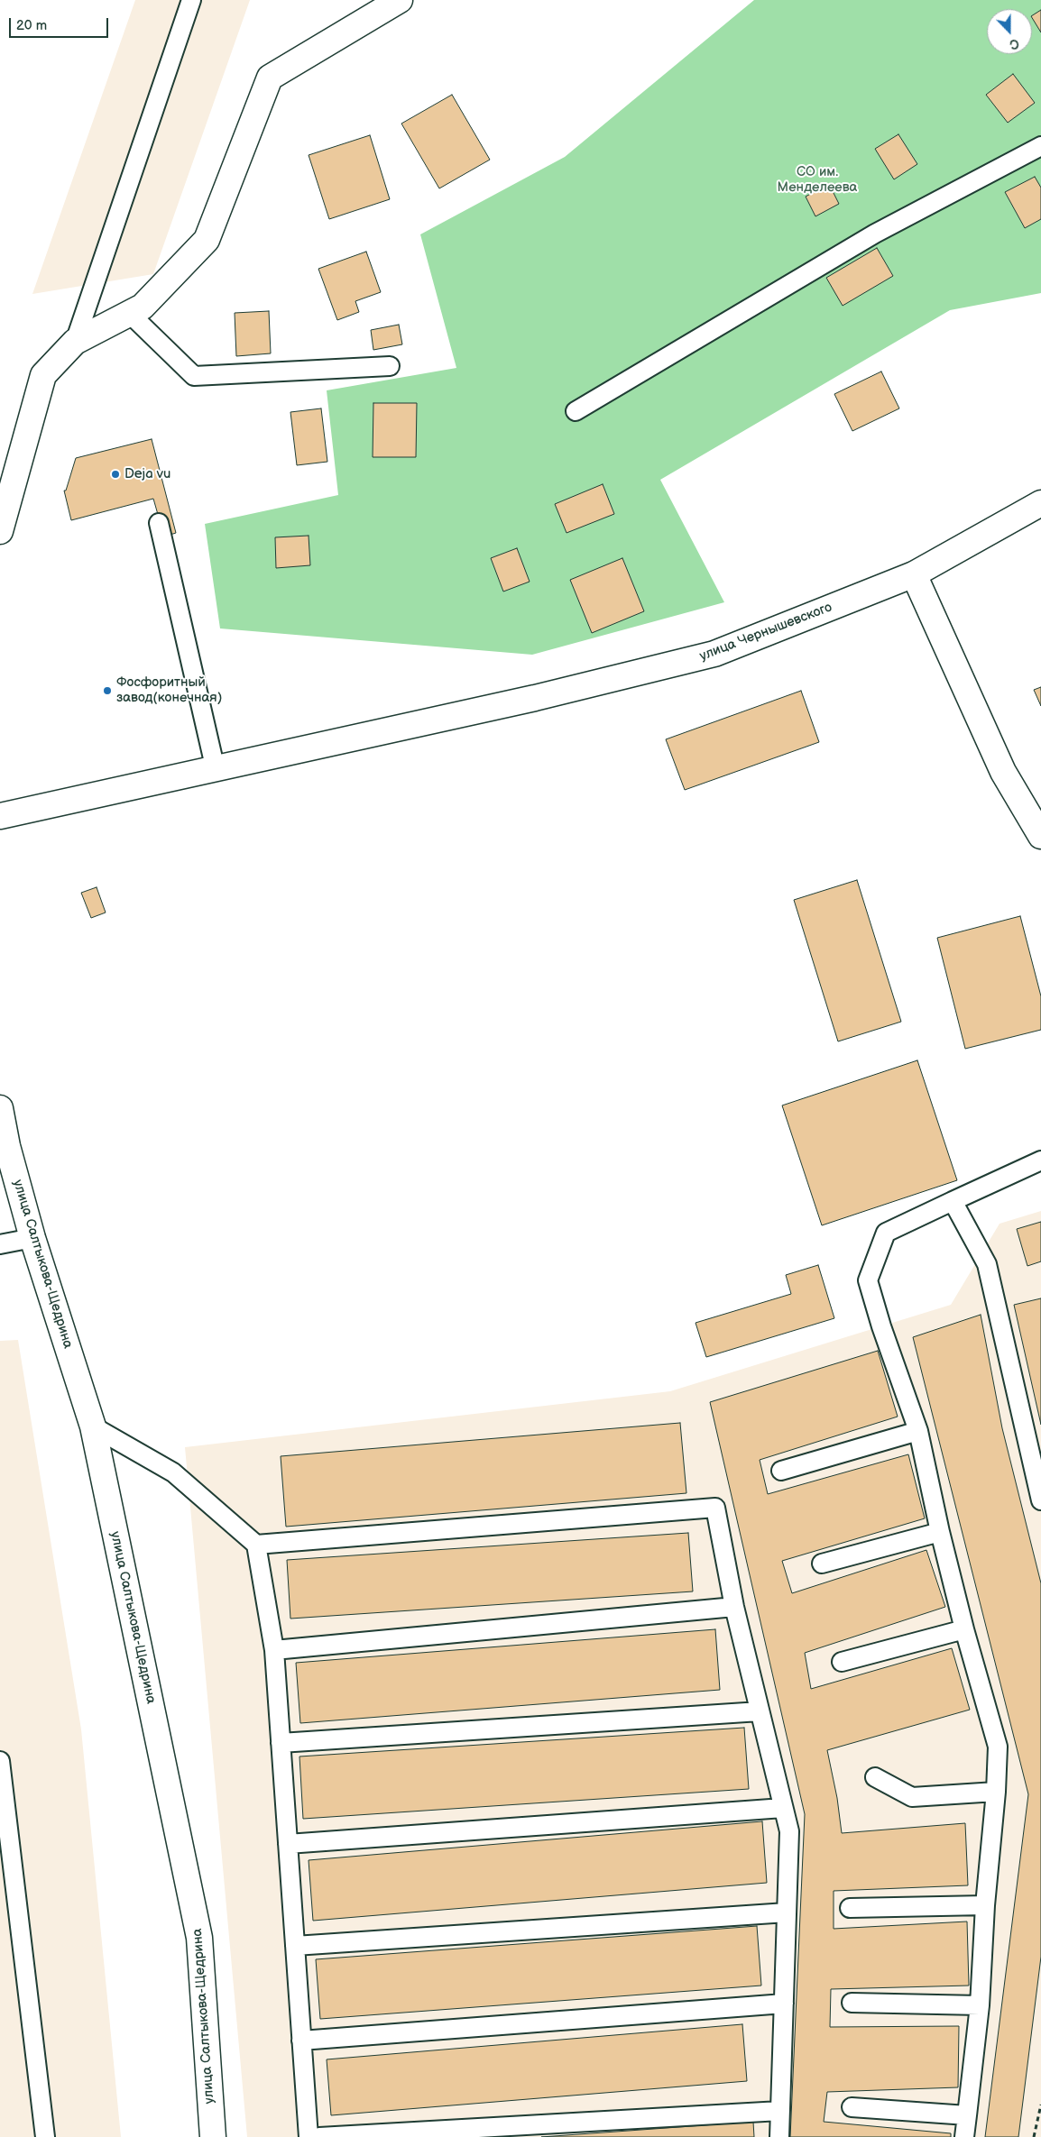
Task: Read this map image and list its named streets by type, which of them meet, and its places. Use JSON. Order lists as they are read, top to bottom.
{
  "streets": {
    "street": ["улица Чернышевского", "улица Салтыкова-Щедрина"]
  },
  "parks": ["СО им. Менделеева"],
  "places": ["Deja vu", "Фосфоритный завод(конечная)"],
  "scale_bar": "20 m",
  "north": "bottom"
}
